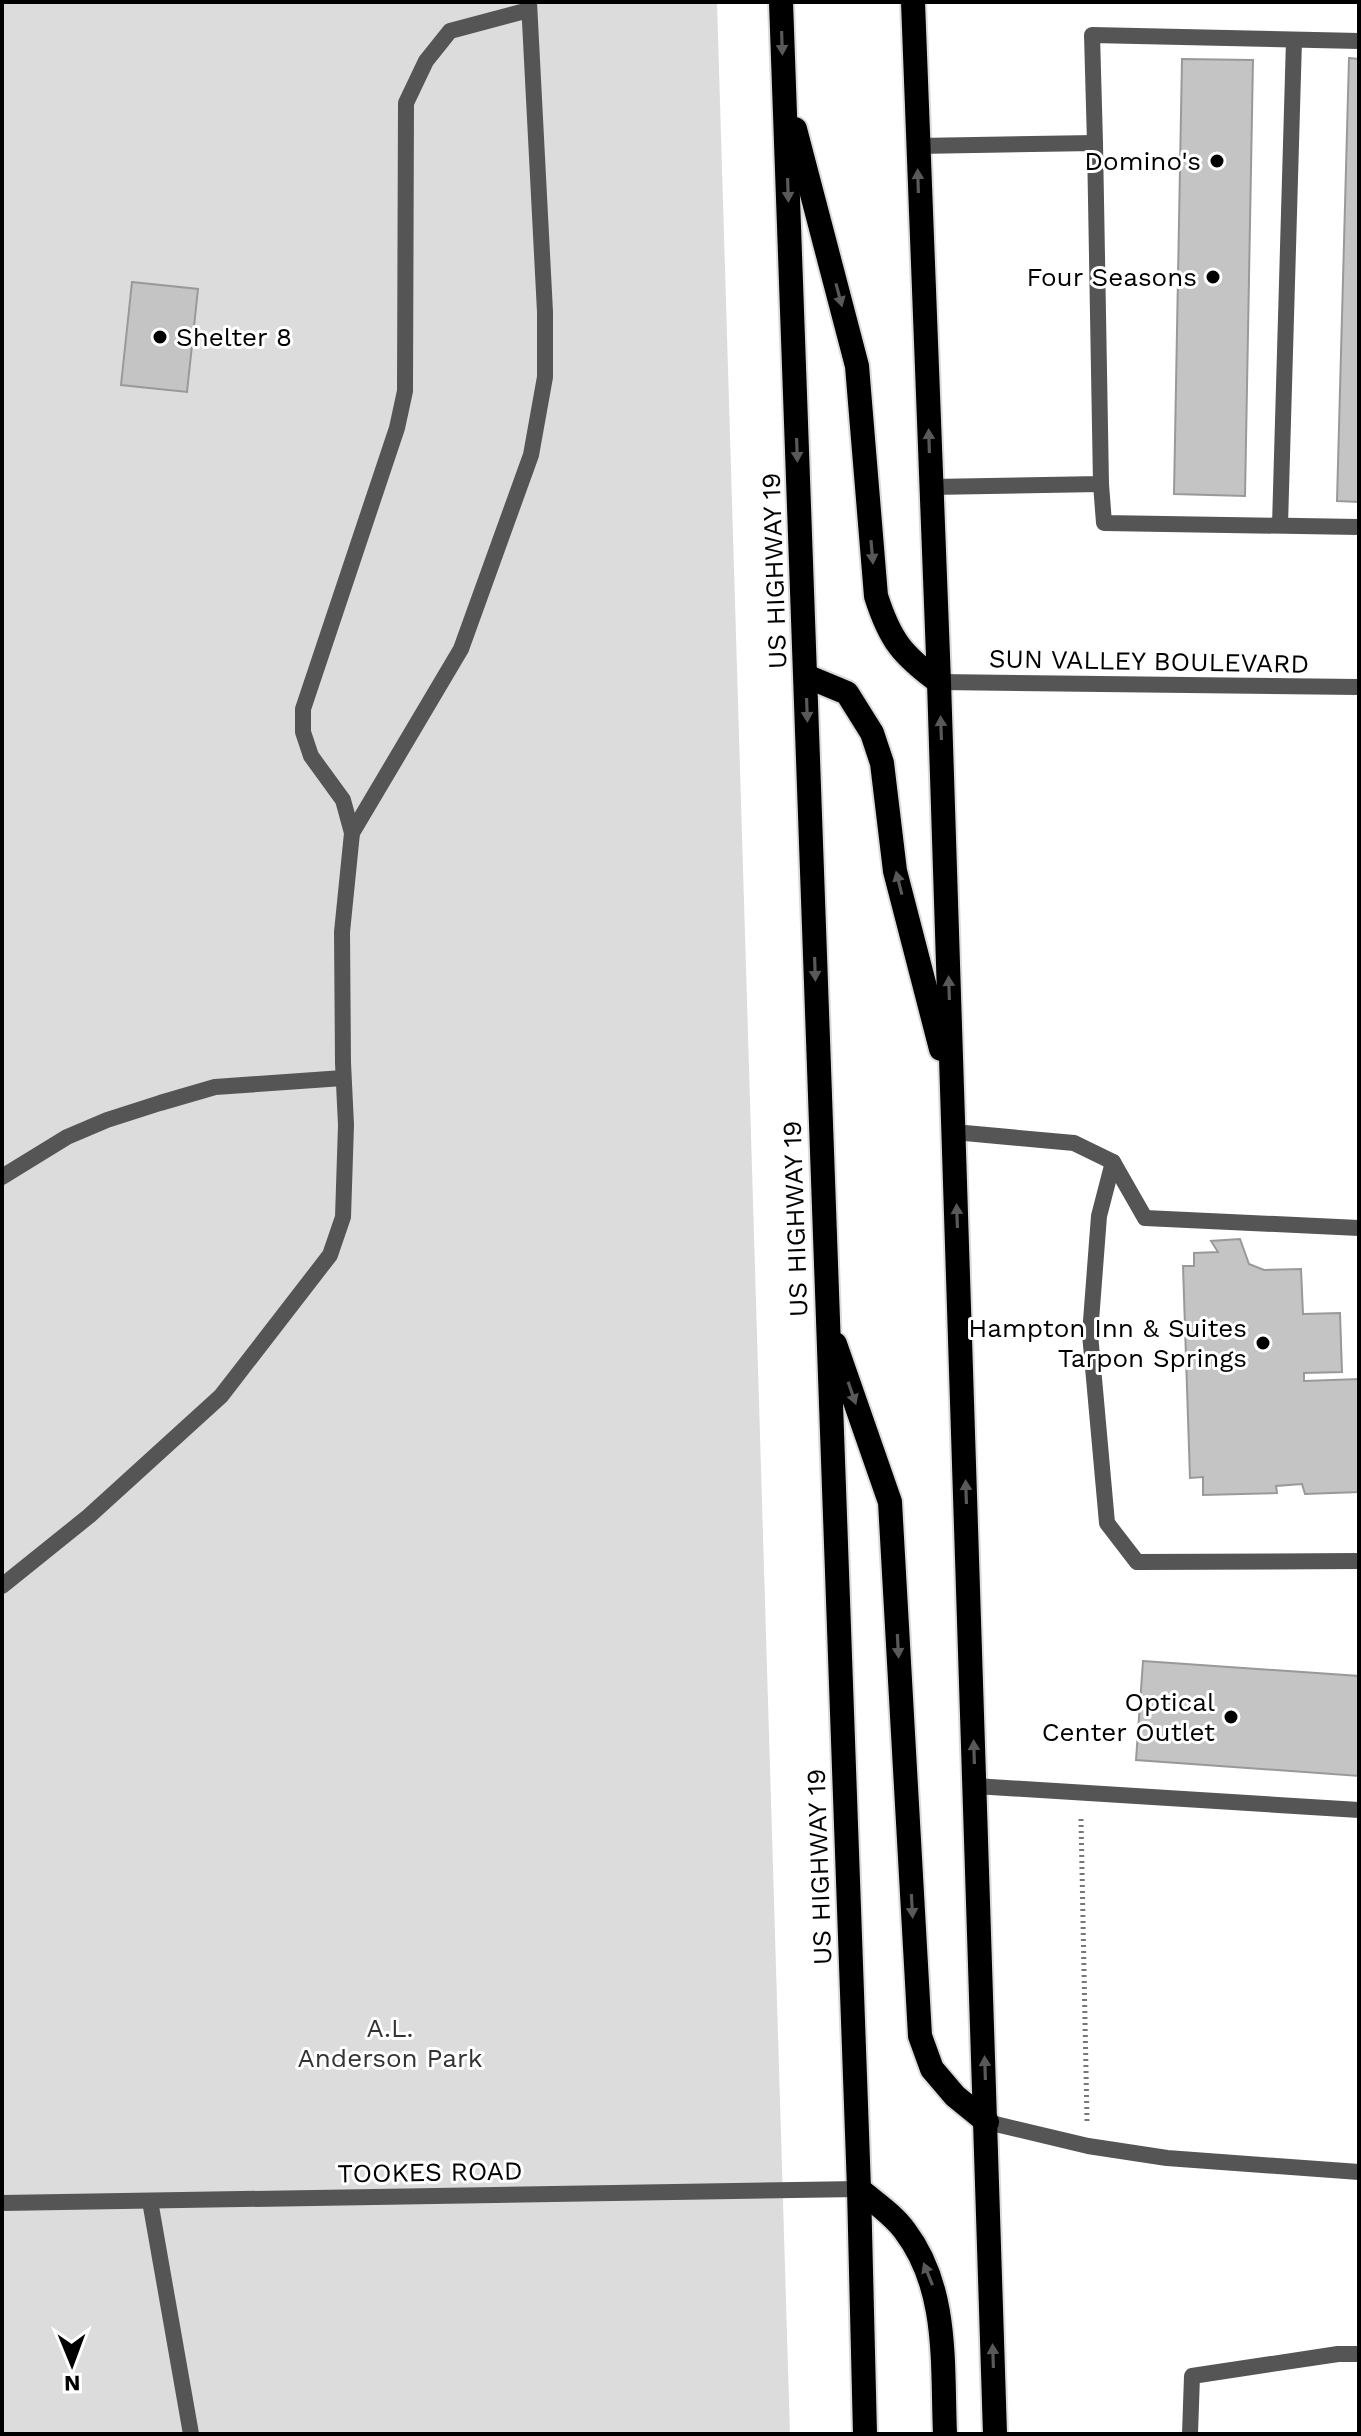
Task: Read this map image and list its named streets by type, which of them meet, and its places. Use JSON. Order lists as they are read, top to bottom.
{
  "streets": {
    "highway": ["US HIGHWAY 19"],
    "street": ["SUN VALLEY BOULEVARD", "TOOKES ROAD"]
  },
  "crossings": [
    ["US HIGHWAY 19", "TOOKES ROAD"]
  ],
  "parks": ["A.L. Anderson Park"],
  "places": [
    "Domino's",
    "Four Seasons",
    "Shelter 8",
    "Hampton Inn & Suites Tarpon Springs",
    "Optical Center Outlet"
  ],
  "north": "bottom"
}
